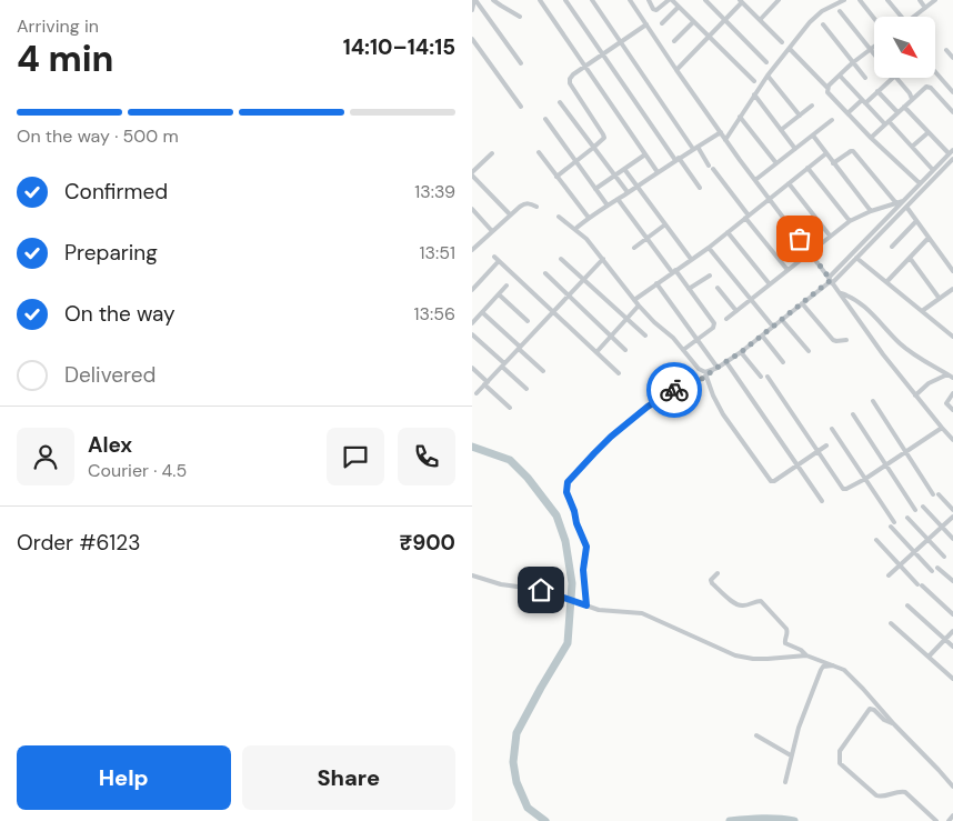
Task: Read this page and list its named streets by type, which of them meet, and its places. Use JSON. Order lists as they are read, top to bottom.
{
  "north": "bottom right",
  "page": {
    "heading": ["4 min", "Arriving in", "14:10–14:15"],
    "panel": [
      "Alex",
      "Courier · 4.5",
      "Order #6123",
      "₹900"
    ],
    "bar": "On the way · 500 m",
    "list": [
      ["Confirmed", "13:39"],
      ["Preparing", "13:51"],
      ["On the way", "13:56"],
      "Delivered"
    ],
    "buttons": ["Help", "Share"]
  }
}
